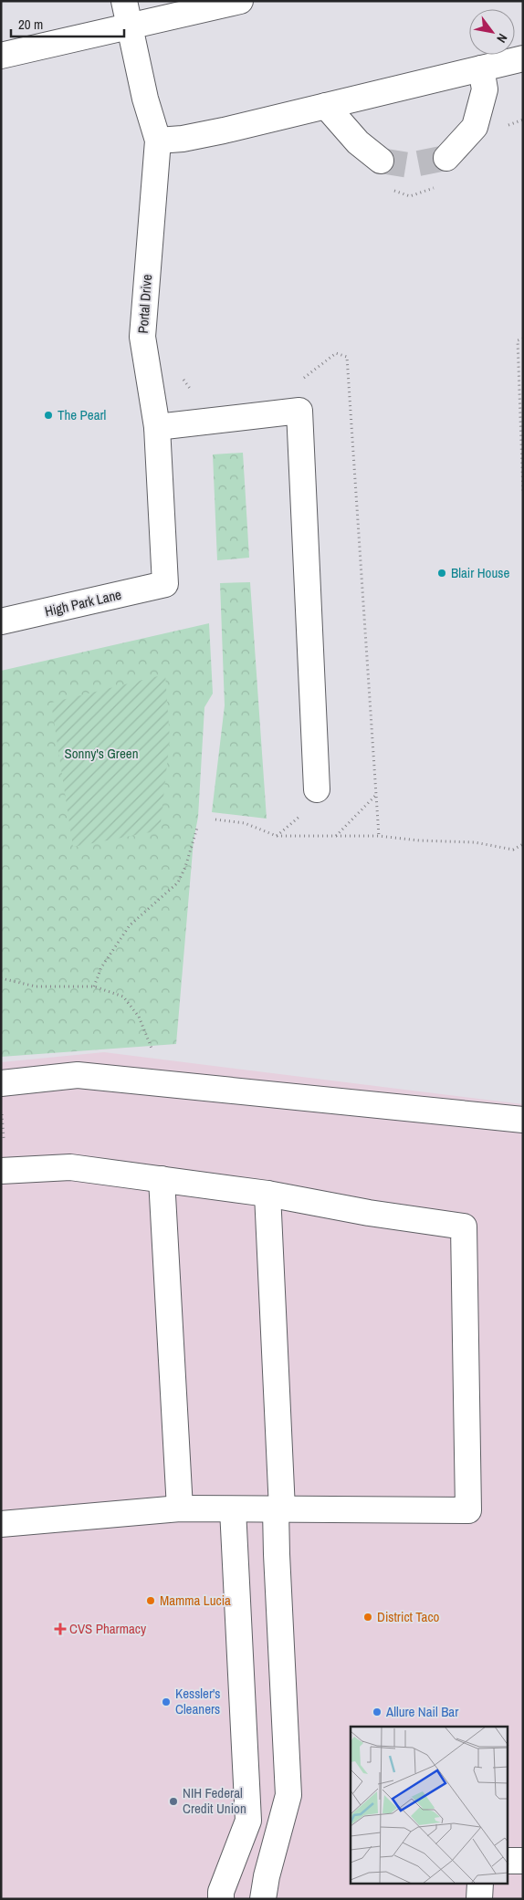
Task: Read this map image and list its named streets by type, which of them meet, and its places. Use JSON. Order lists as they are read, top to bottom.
{
  "streets": {
    "street": ["Portal Drive", "High Park Lane"]
  },
  "crossings": [
    ["Portal Drive", "High Park Lane"]
  ],
  "parks": ["Sonny's Green"],
  "places": {
    "other": [
      "The Pearl",
      "Blair House",
      "Mamma Lucia",
      "District Taco",
      "Kessler's Cleaners",
      "Allure Nail Bar",
      "NIH Federal Credit Union"
    ],
    "health": ["CVS Pharmacy"]
  },
  "scale_bar": "20 m",
  "north": "bottom right"
}
